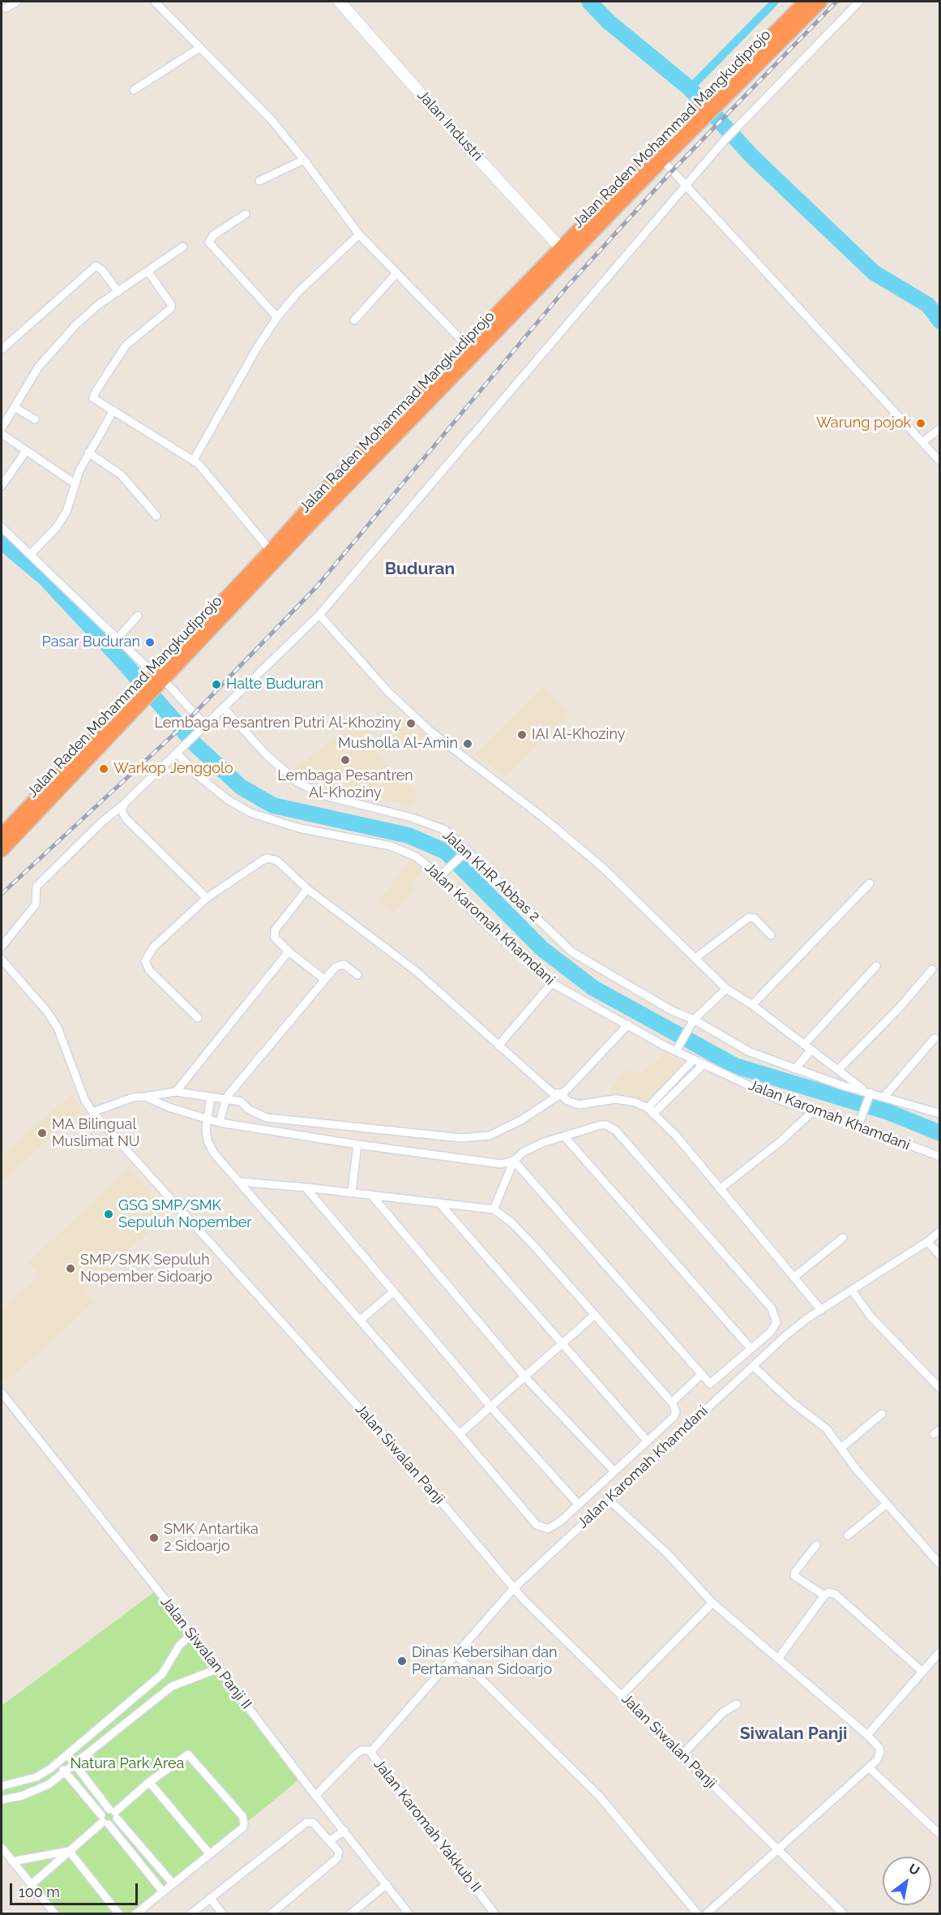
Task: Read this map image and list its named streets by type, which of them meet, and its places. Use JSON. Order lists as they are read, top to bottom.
{
  "streets": {
    "highway": ["Jalan Raden Mohammad Mangkudiprojo"],
    "street": [
      "Jalan Industri",
      "Jalan KHR Abbas 2",
      "Jalan Karomah Khamdani",
      "Jalan Siwalan Panji",
      "Jalan Siwalan Panji II",
      "Jalan Karomah Yakkub II"
    ]
  },
  "crossings": [
    ["Jalan Industri", "Jalan Raden Mohammad Mangkudiprojo"],
    ["Jalan Karomah Khamdani", "Jalan Siwalan Panji"],
    ["Jalan Karomah Khamdani", "Jalan Karomah Yakkub II"],
    ["Jalan Siwalan Panji II", "Jalan Karomah Yakkub II"]
  ],
  "districts": ["Buduran", "Siwalan Panji"],
  "parks": ["Natura Park Area"],
  "places": [
    "Warung pojok",
    "Pasar Buduran",
    "Halte Buduran",
    "Lembaga Pesantren Putri Al-Khoziny",
    "IAI Al-Khoziny",
    "Musholla Al-Amin",
    "Lembaga Pesantren Al-Khoziny",
    "Warkop Jenggolo",
    "MA Bilingual Muslimat NU",
    "GSG SMP/SMK Sepuluh Nopember",
    "SMP/SMK Sepuluh Nopember Sidoarjo",
    "SMK Antartika 2 Sidoarjo",
    "Dinas Kebersihan dan Pertamanan Sidoarjo"
  ],
  "scale_bar": "100 m",
  "north": "top right"
}
